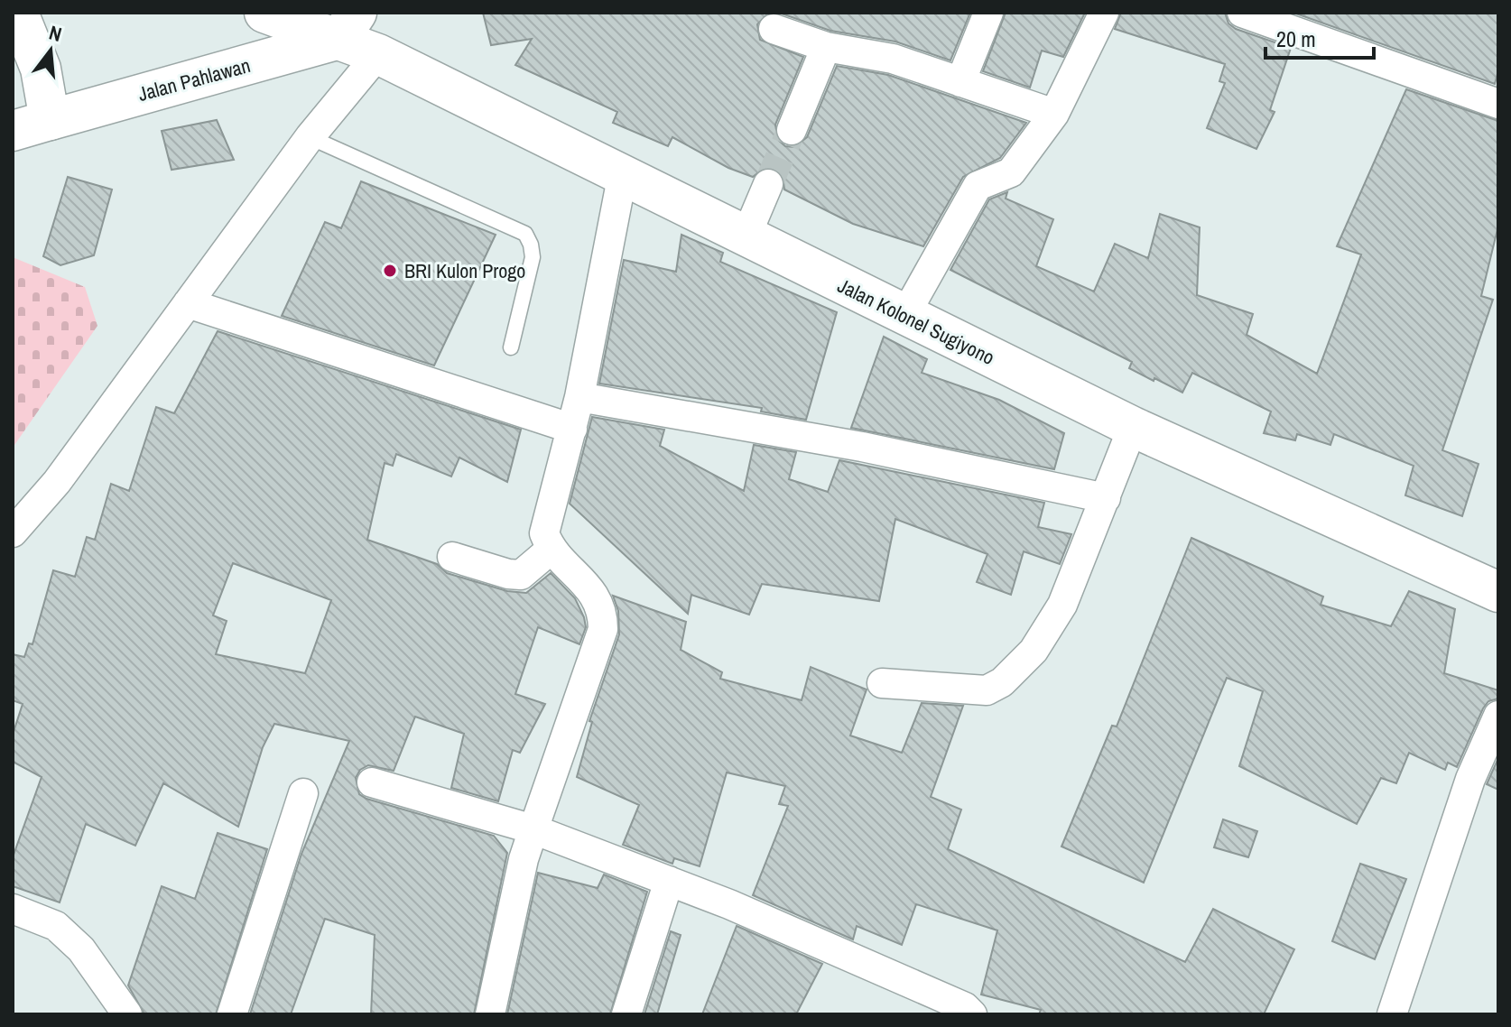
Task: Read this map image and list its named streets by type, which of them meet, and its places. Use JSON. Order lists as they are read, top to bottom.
{
  "streets": {
    "highway": ["Jalan Pahlawan", "Jalan Kolonel Sugiyono"]
  },
  "crossings": [
    ["Jalan Pahlawan", "Jalan Kolonel Sugiyono"]
  ],
  "places": ["BRI Kulon Progo"],
  "scale_bar": "20 m",
  "north": "top"
}
